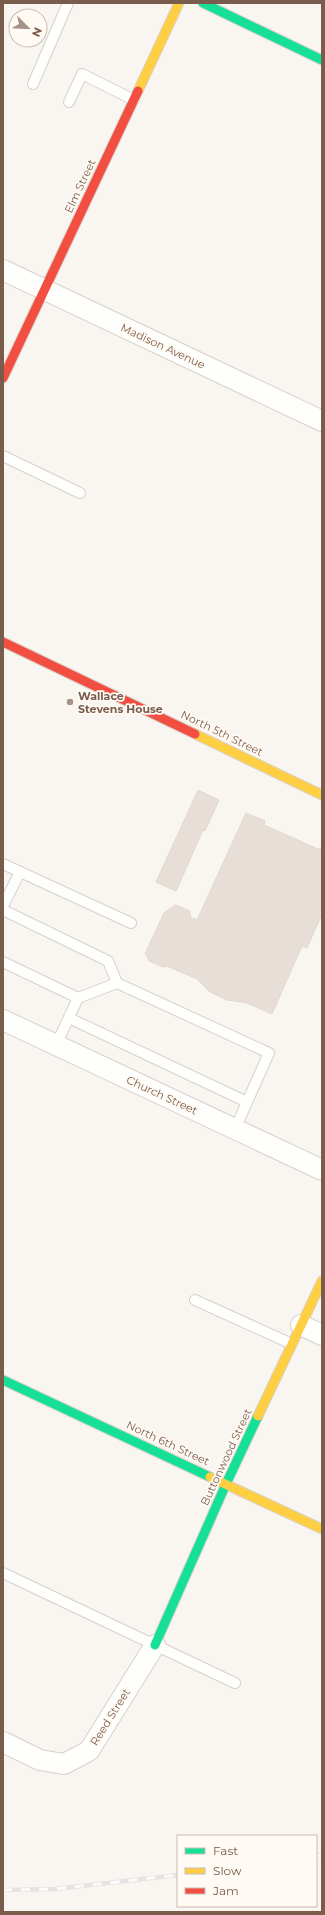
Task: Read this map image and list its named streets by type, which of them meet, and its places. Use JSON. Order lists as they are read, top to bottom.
{
  "streets": {
    "street": [
      "Elm Street",
      "Madison Avenue",
      "North 5th Street",
      "Church Street",
      "North 6th Street",
      "Buttonwood Street",
      "Reed Street"
    ]
  },
  "crossings": [
    ["Elm Street", "Madison Avenue"],
    ["North 6th Street", "Buttonwood Street"],
    ["Buttonwood Street", "Reed Street"]
  ],
  "places": ["Wallace Stevens House"],
  "legend": ["Fast", "Slow", "Jam"],
  "north": "bottom right"
}
